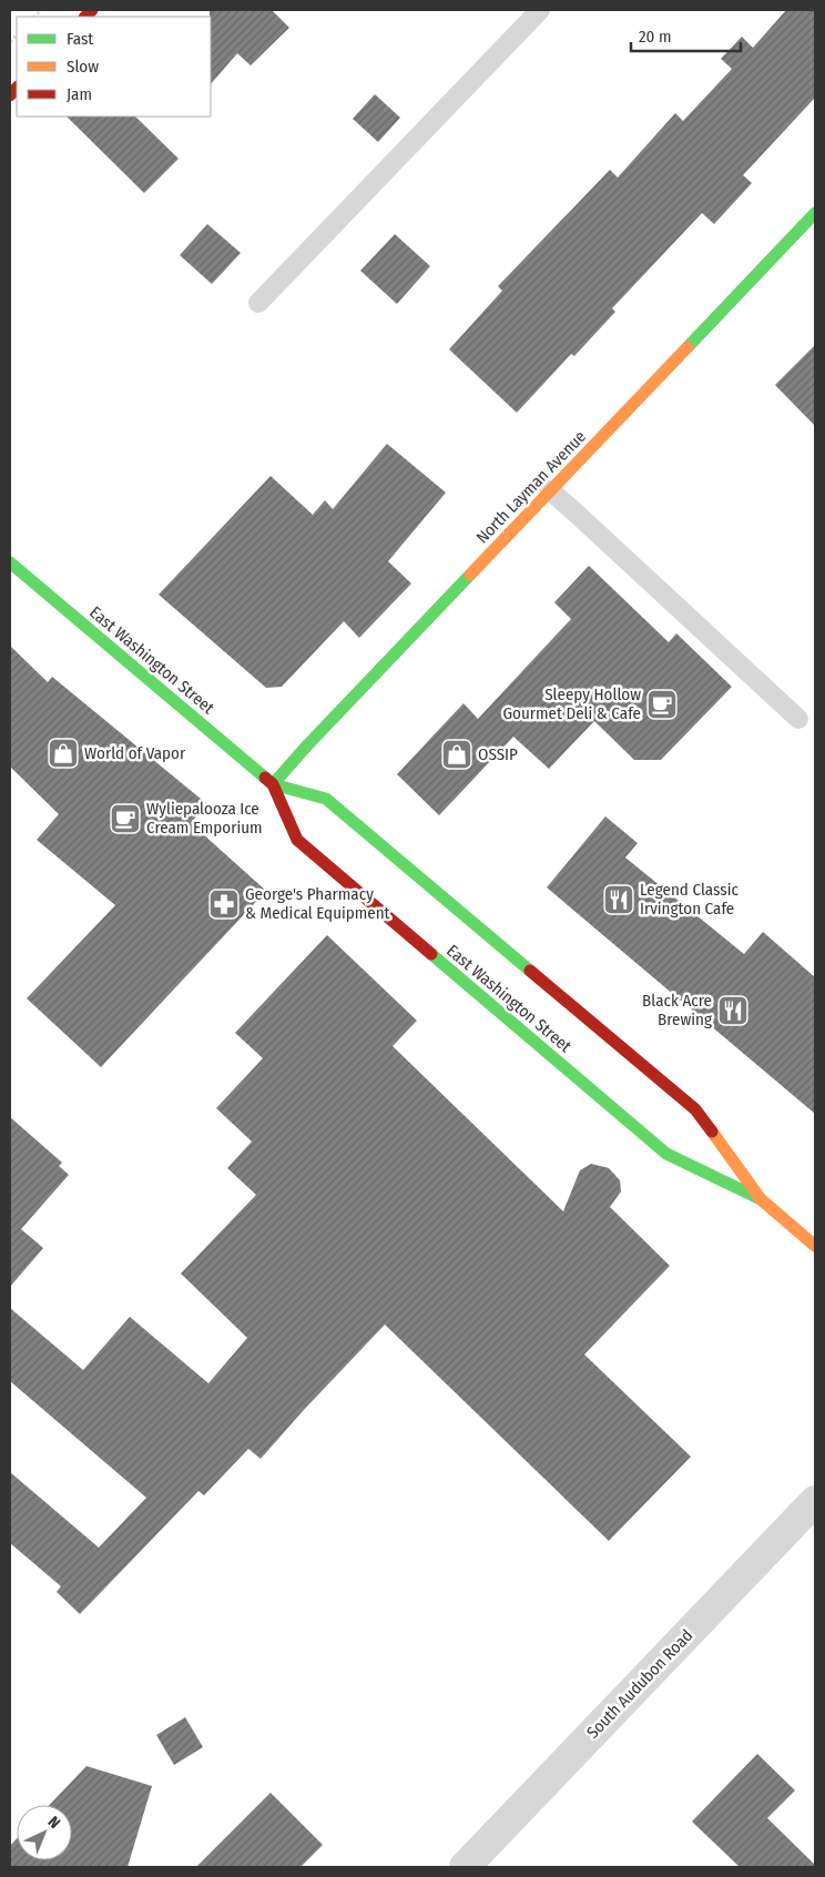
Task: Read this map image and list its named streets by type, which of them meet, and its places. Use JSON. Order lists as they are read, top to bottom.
{
  "streets": {
    "main road": ["North Layman Avenue", "East Washington Street"],
    "street": ["South Audubon Road"]
  },
  "crossings": [
    ["North Layman Avenue", "East Washington Street"]
  ],
  "places": {
    "cafe": ["Sleepy Hollow Gourmet Deli & Cafe", "Wyliepalooza Ice Cream Emporium"],
    "shop": ["World of Vapor", "OSSIP"],
    "restaurant": ["Legend Classic Irvington Cafe", "Black Acre Brewing"],
    "pharmacy": ["George's Pharmacy & Medical Equipment"]
  },
  "legend": ["Fast", "Slow", "Jam"],
  "scale_bar": "20 m",
  "north": "top right"
}
